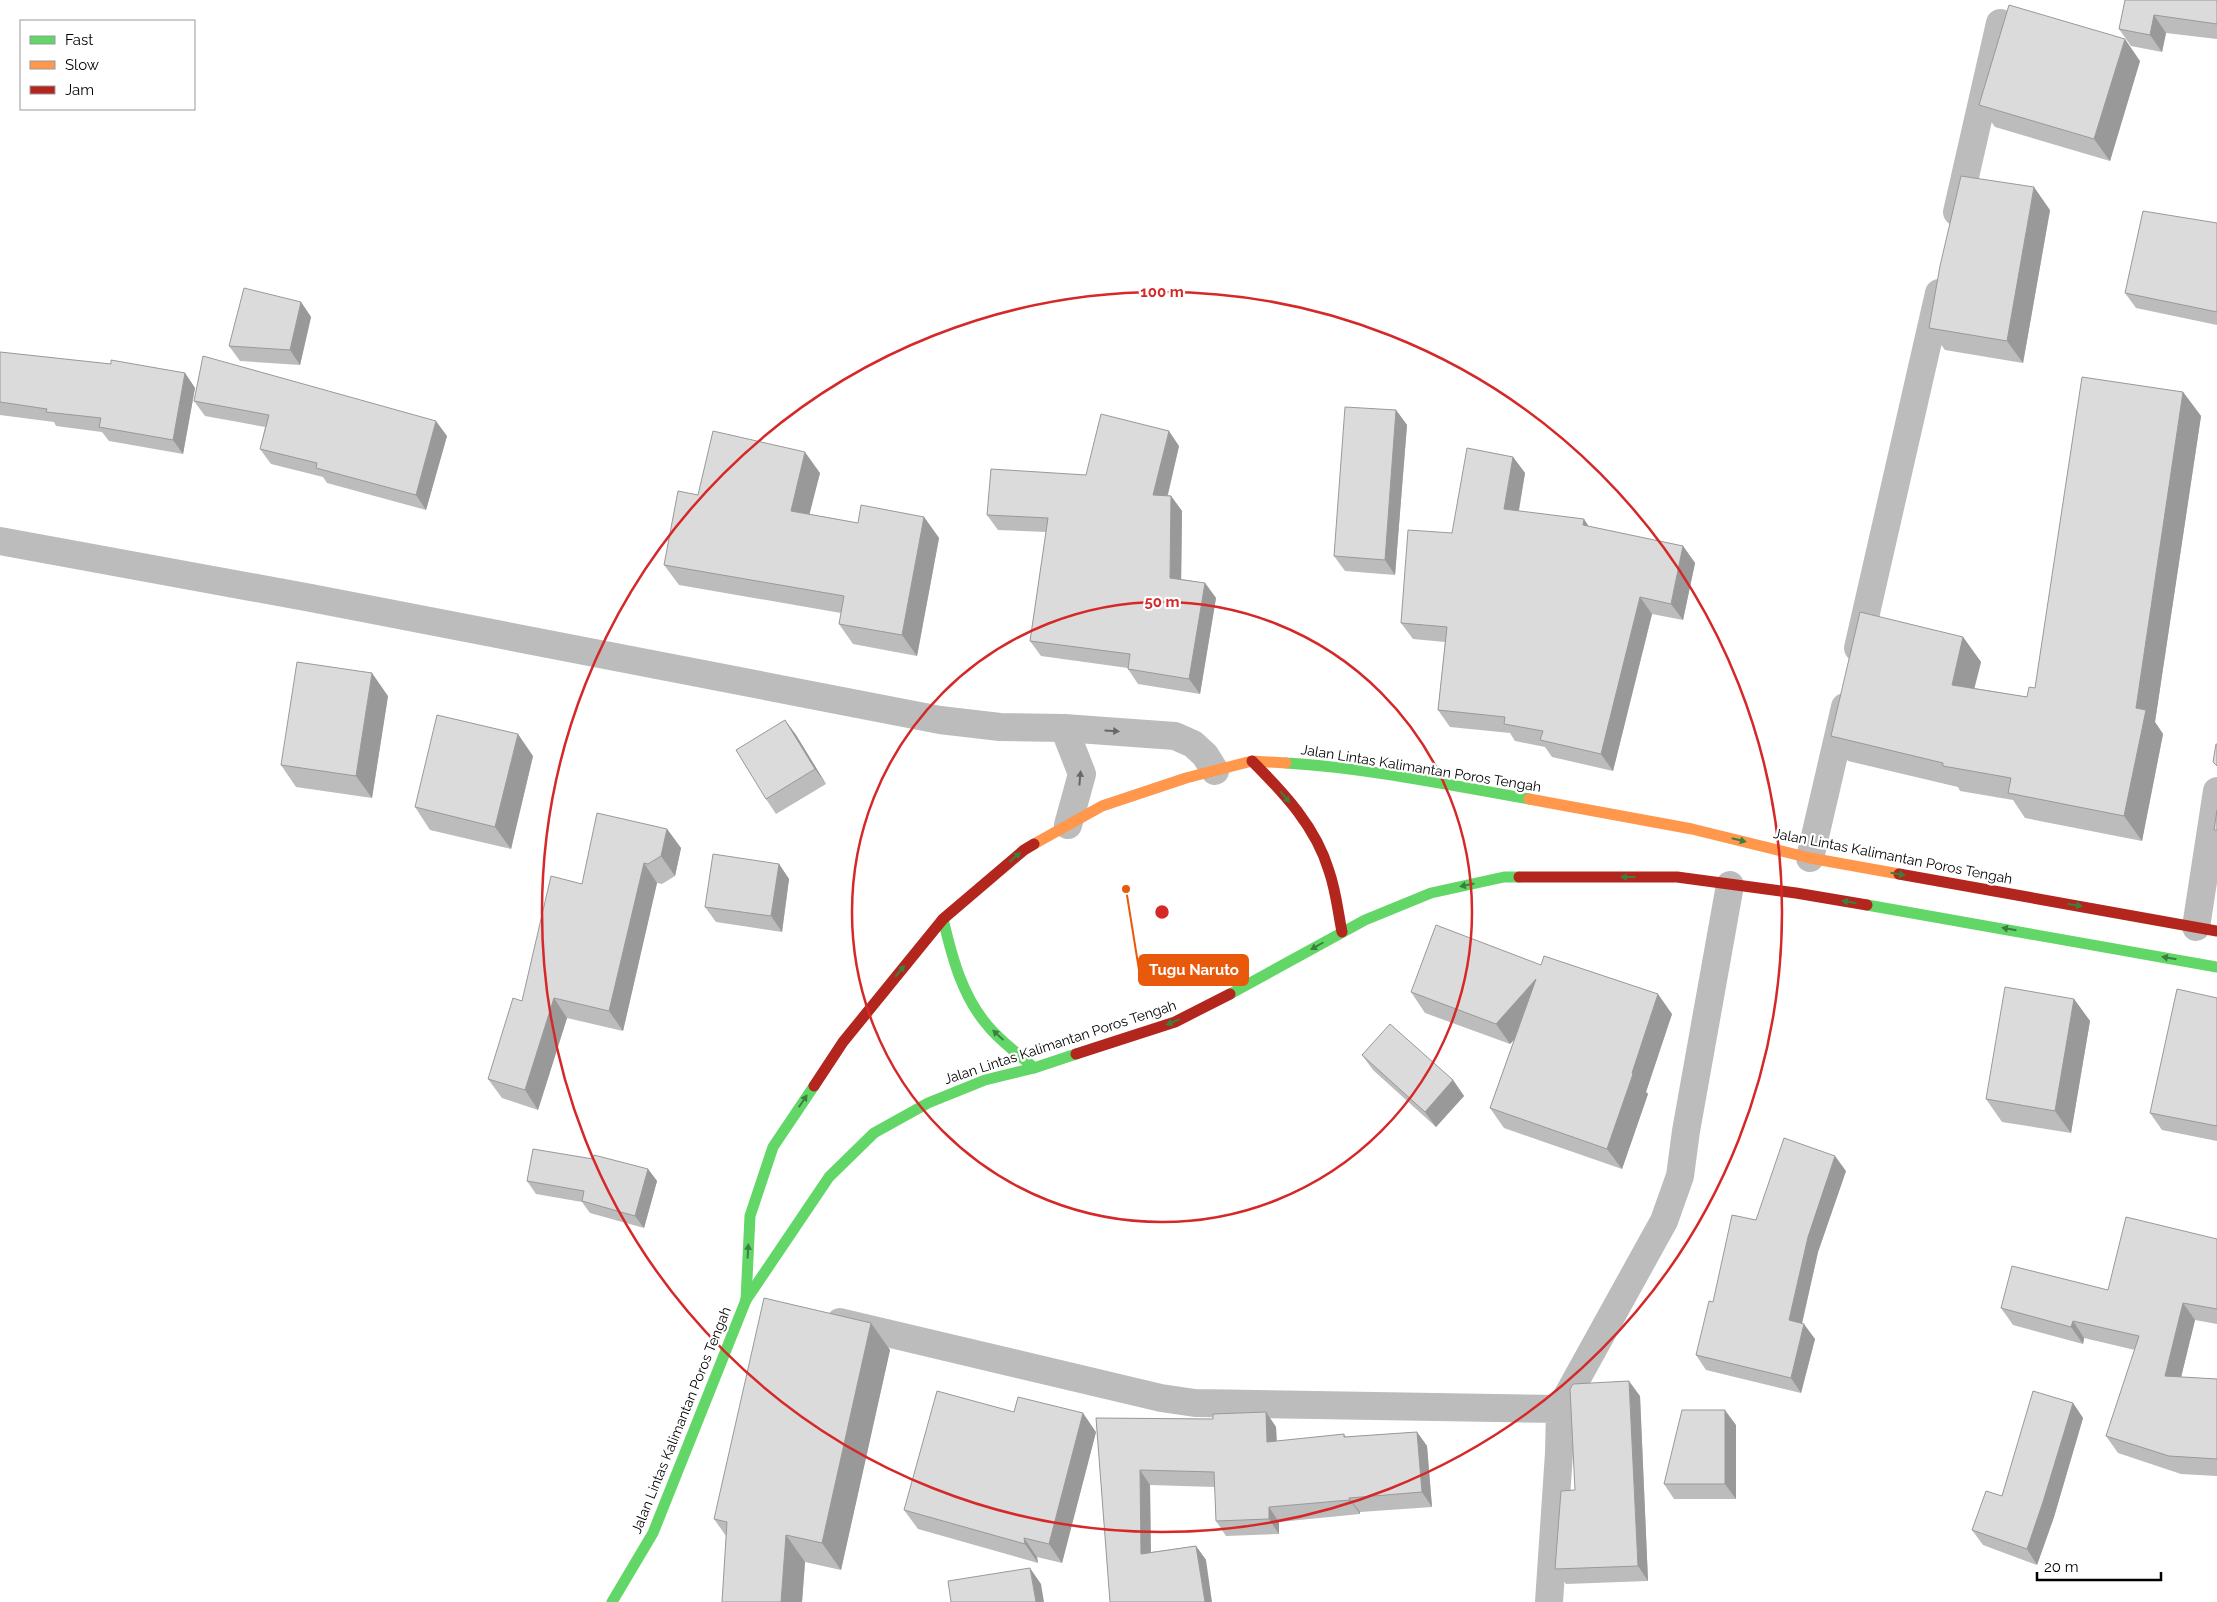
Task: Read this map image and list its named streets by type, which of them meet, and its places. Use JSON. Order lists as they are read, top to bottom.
{
  "streets": {
    "main road": ["Jalan Lintas Kalimantan Poros Tengah"]
  },
  "places": ["Tugu Naruto"],
  "legend": ["Fast", "Slow", "Jam"],
  "scale_bar": "20 m",
  "rings": ["100 m", "50 m"]
}
